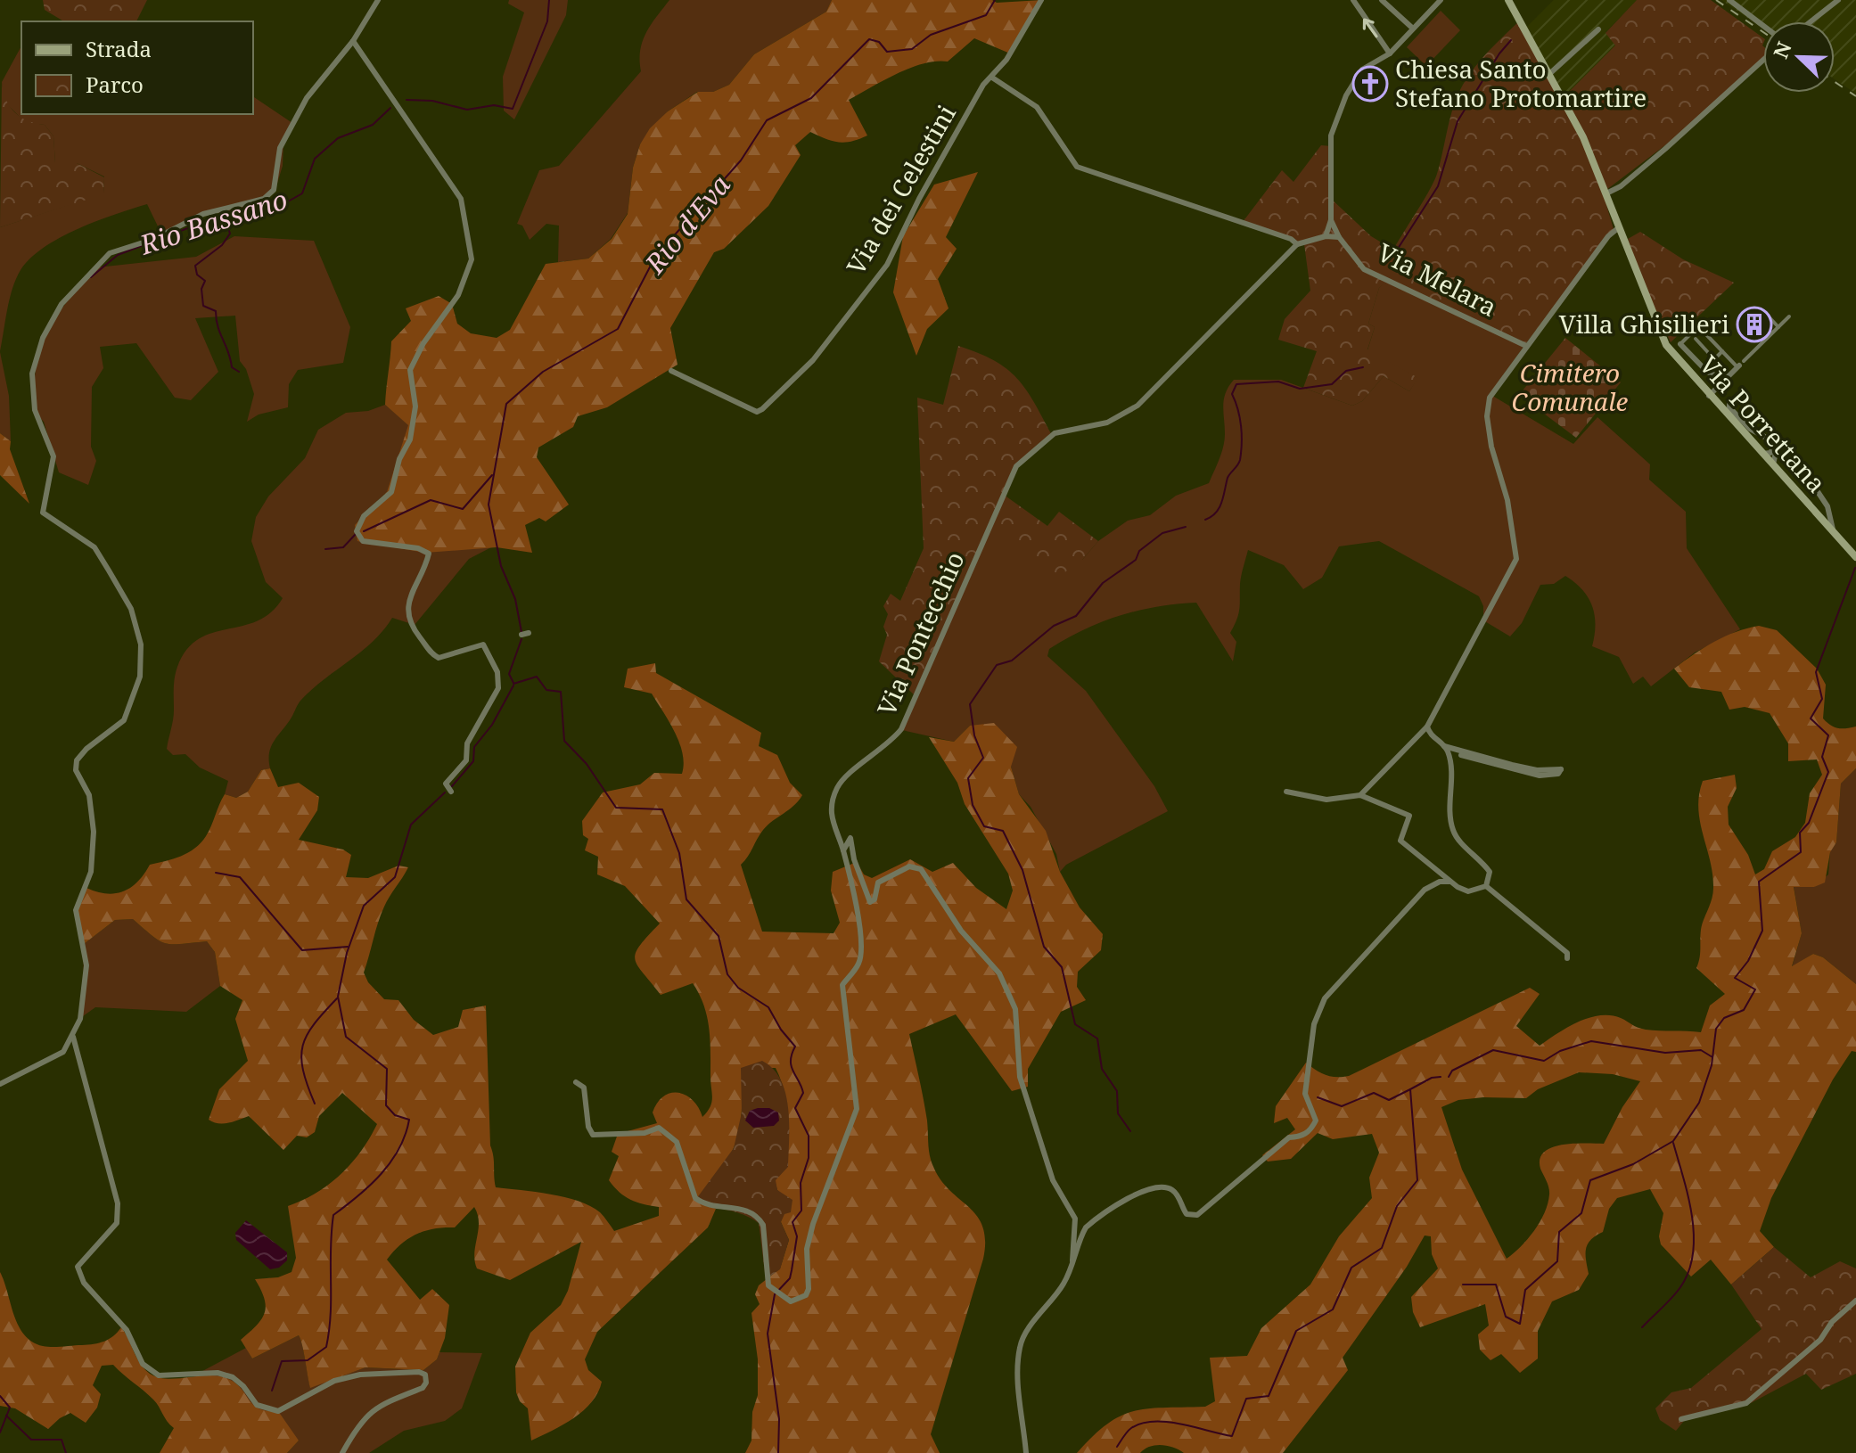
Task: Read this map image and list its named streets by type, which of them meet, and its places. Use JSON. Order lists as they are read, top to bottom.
{
  "streets": {
    "main road": ["Via Porrettana"],
    "street": ["Via dei Celestini", "Via Melara", "Via Pontecchio"]
  },
  "crossings": [
    ["Via Melara", "Via Pontecchio"]
  ],
  "water": ["Rio Bassano", "Rio d'Eva"],
  "parks": ["Cimitero Comunale"],
  "places": {
    "church": ["Chiesa Santo Stefano Protomartire"],
    "building": ["Villa Ghisilieri"]
  },
  "legend": ["Strada", "Parco"],
  "north": "top left"
}
